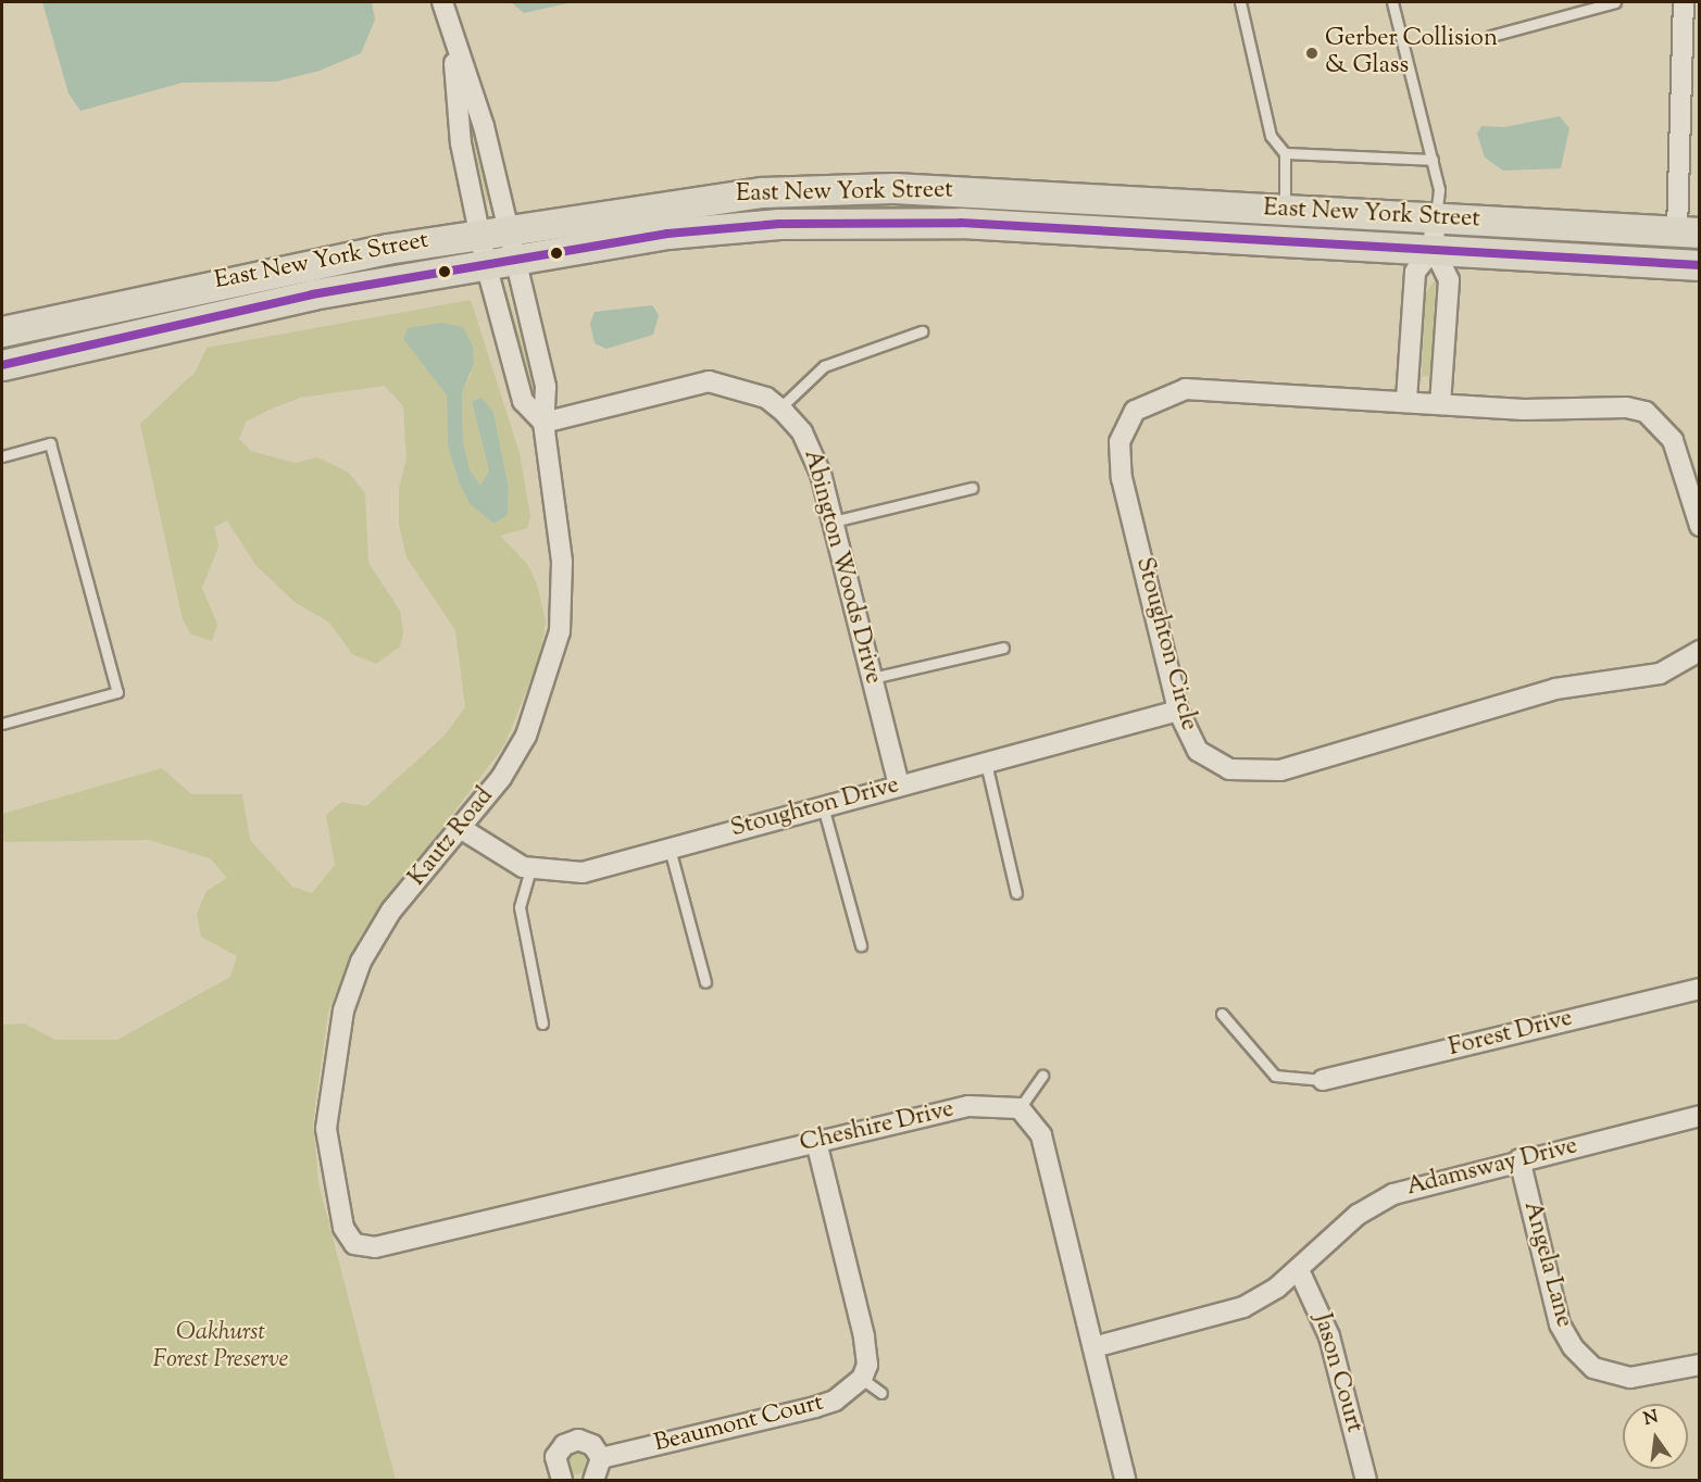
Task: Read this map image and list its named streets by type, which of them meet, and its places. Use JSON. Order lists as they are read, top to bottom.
{
  "streets": {
    "main road": ["East New York Street"],
    "street": [
      "Abington Woods Drive",
      "Stoughton Circle",
      "Stoughton Drive",
      "Kautz Road",
      "Forest Drive",
      "Cheshire Drive",
      "Adamsway Drive",
      "Angela Lane",
      "Jason Court",
      "Beaumont Court"
    ]
  },
  "crossings": [
    ["East New York Street", "Kautz Road"],
    ["Abington Woods Drive", "Stoughton Drive"],
    ["Abington Woods Drive", "Kautz Road"],
    ["Stoughton Circle", "Stoughton Drive"],
    ["Stoughton Drive", "Kautz Road"],
    ["Kautz Road", "Cheshire Drive"],
    ["Adamsway Drive", "Angela Lane"],
    ["Adamsway Drive", "Jason Court"]
  ],
  "parks": ["Oakhurst Forest Preserve"],
  "places": ["Gerber Collision & Glass"],
  "north": "top"
}
